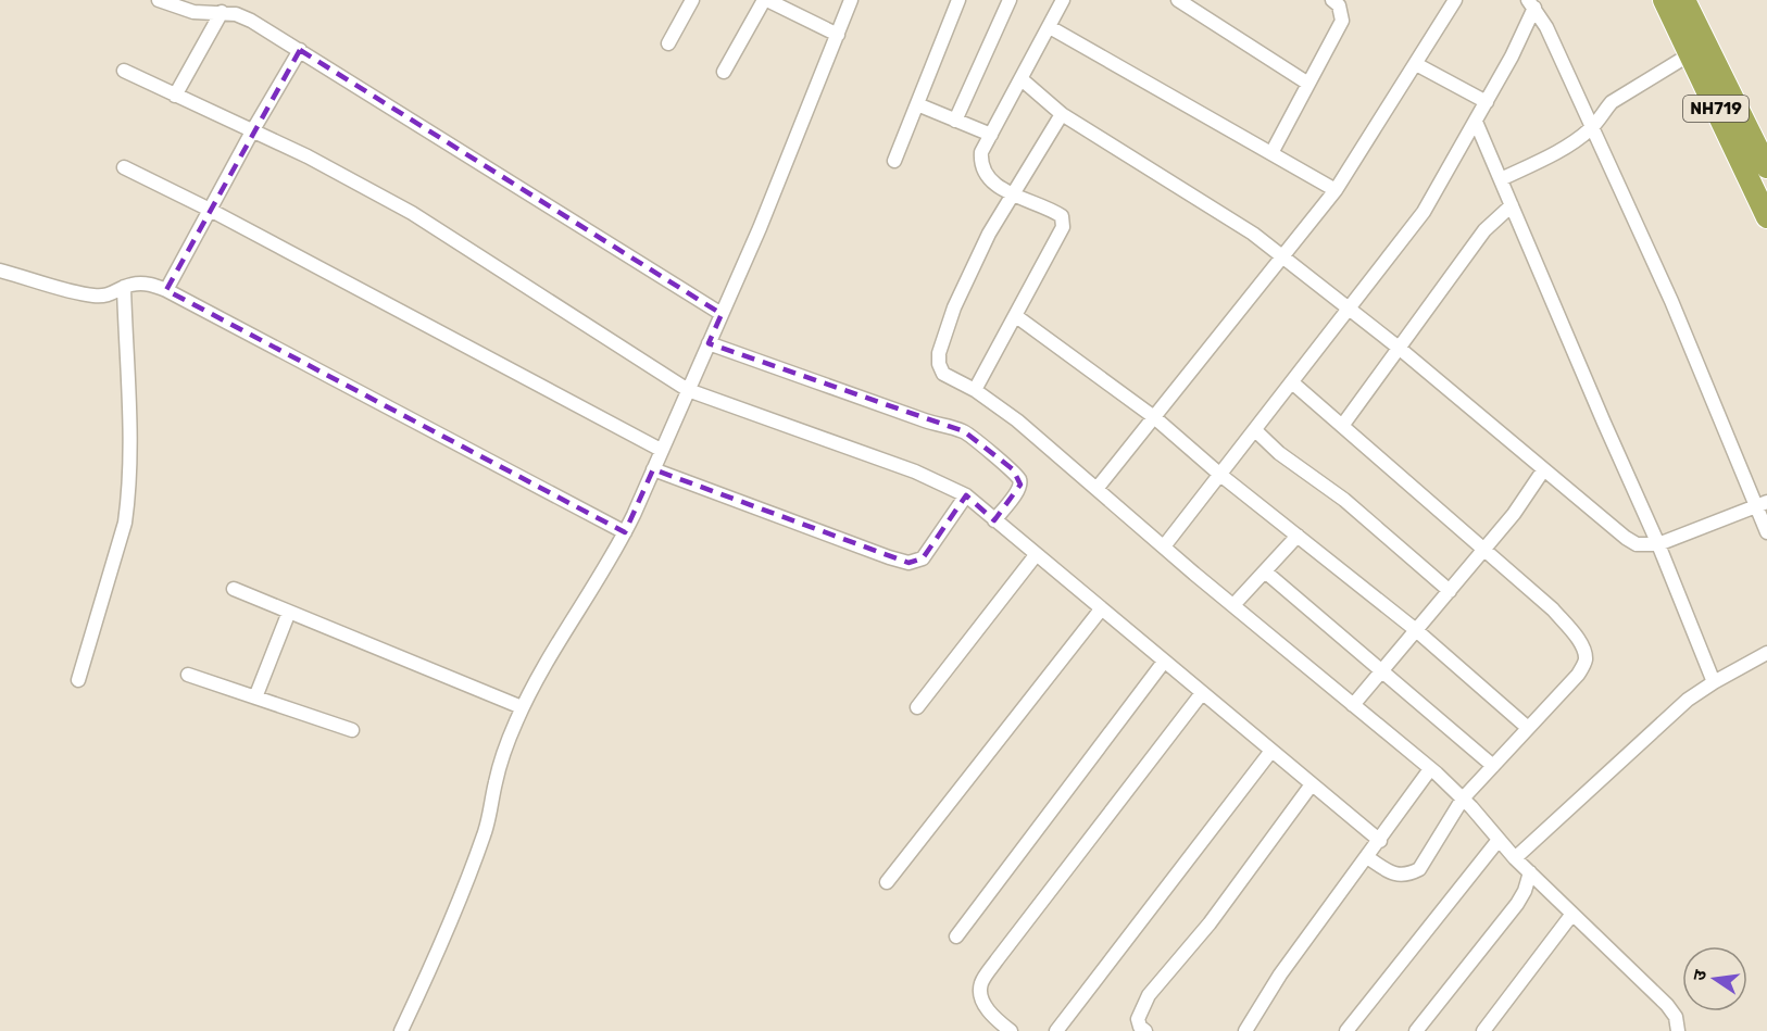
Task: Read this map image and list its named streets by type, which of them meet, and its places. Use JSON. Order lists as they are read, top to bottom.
{
  "streets": {
    "highway": ["NH719"]
  },
  "north": "left"
}
